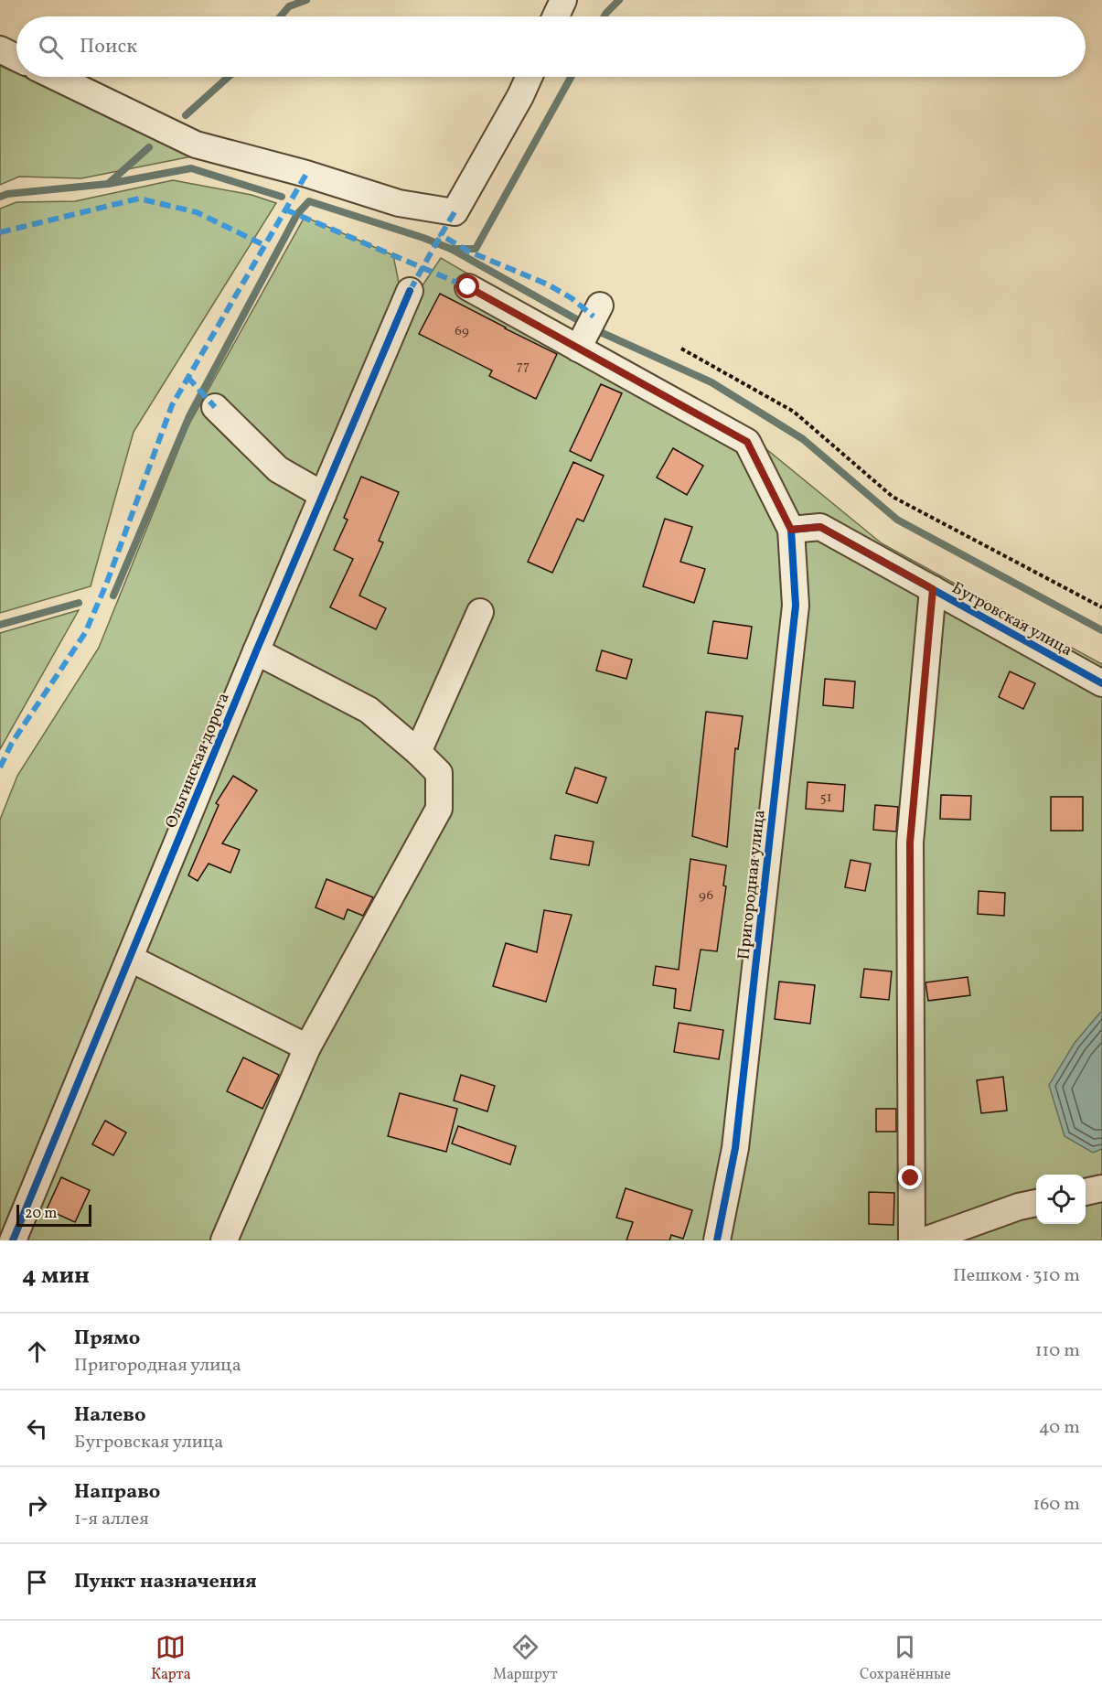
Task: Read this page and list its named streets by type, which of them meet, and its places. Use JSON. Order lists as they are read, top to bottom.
{
  "streets": {
    "street": ["Бугровская улица", "Ольгинская дорога", "Пригородная улица"]
  },
  "crossings": [
    ["Бугровская улица", "Пригородная улица"]
  ],
  "house_numbers": [
    "69",
    "77",
    "51",
    "96"
  ],
  "scale_bar": "20 m",
  "page": {
    "search": "Поиск",
    "scale": "20 m",
    "heading": ["4 мин", "Пешком · 310 m"],
    "list": [
      ["Прямо", "Пригородная улица", "110 m"],
      ["Налево", "Бугровская улица", "40 m"],
      ["Направо", "1-я аллея", "160 m"],
      "Пункт назначения"
    ],
    "nav": ["Карта", "Маршрут", "Сохранённые"]
  }
}
